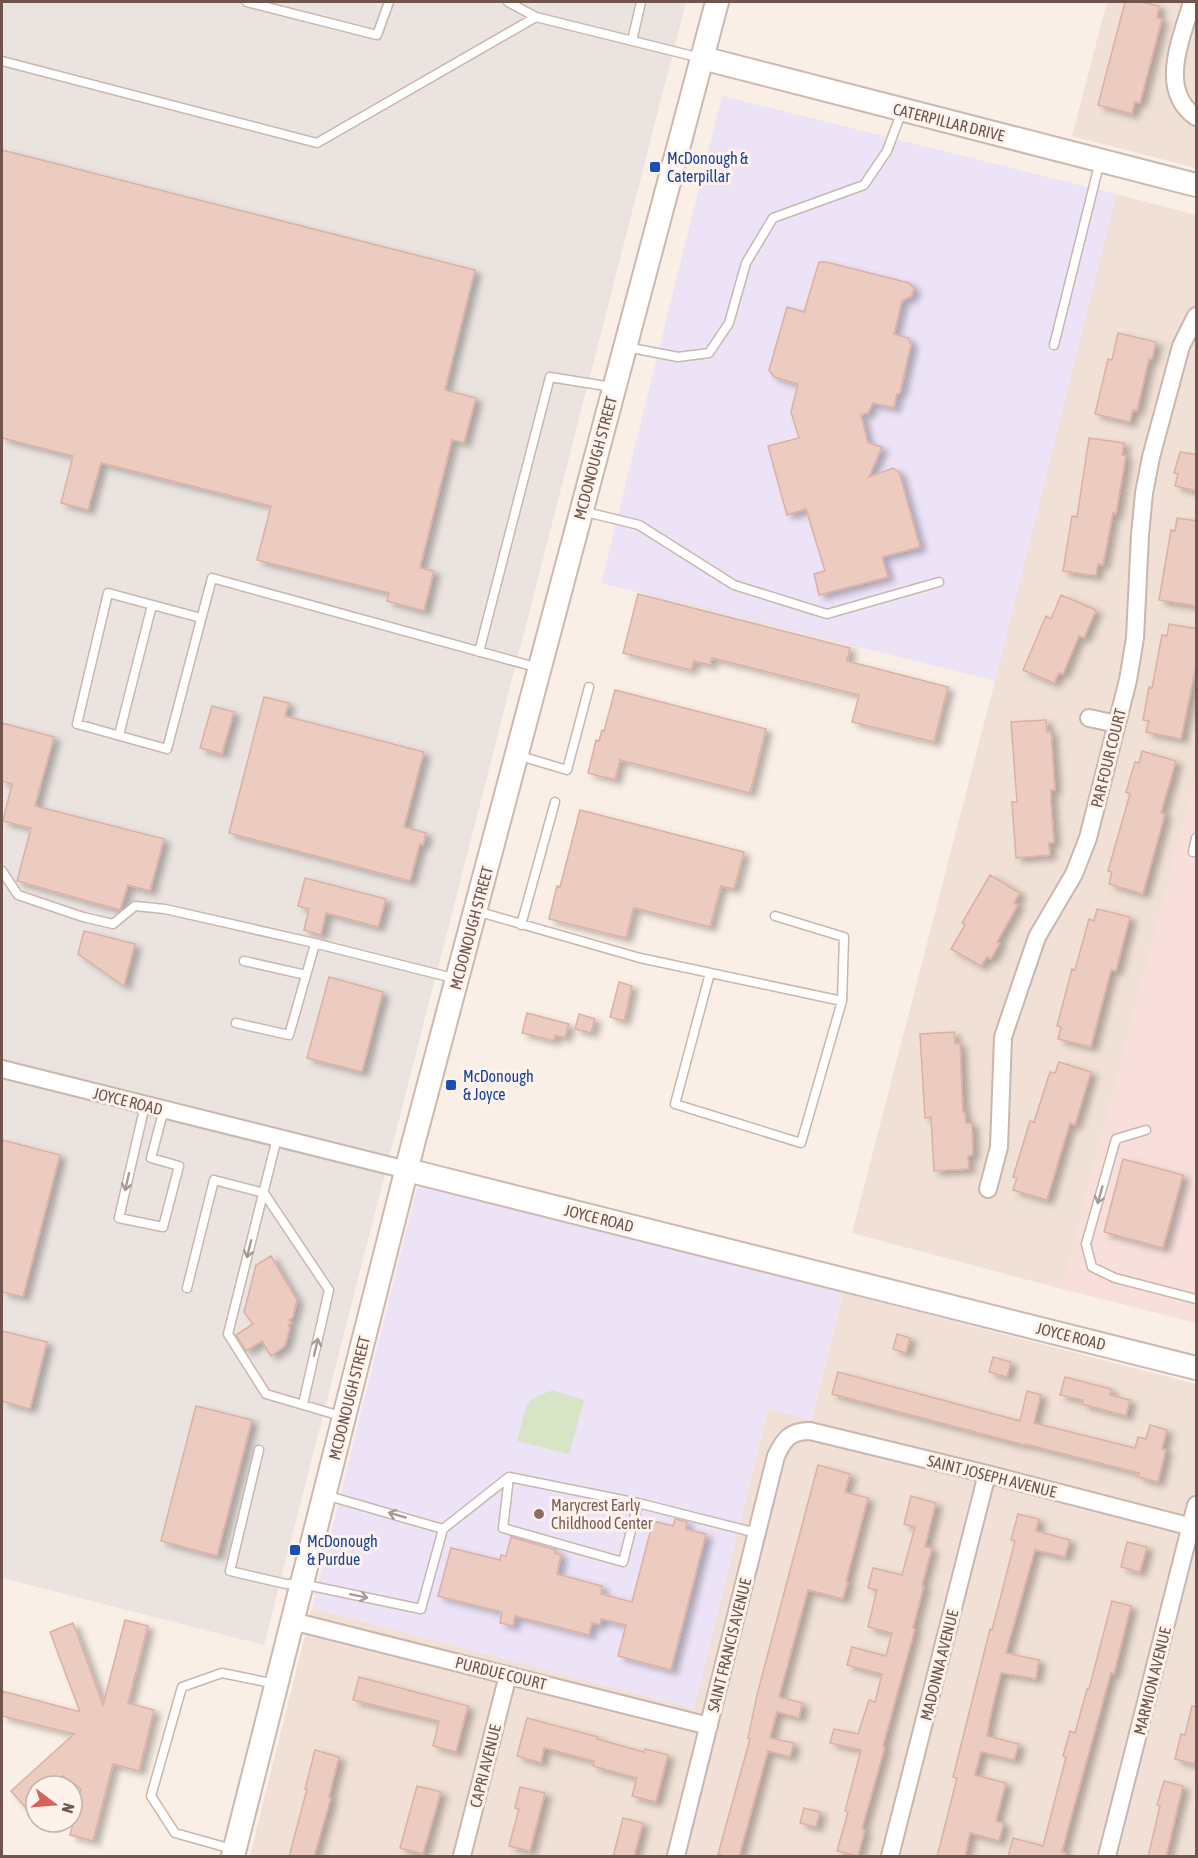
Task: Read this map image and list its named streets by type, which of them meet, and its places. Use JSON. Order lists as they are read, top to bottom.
{
  "streets": {
    "street": [
      "CATERPILLAR DRIVE",
      "MCDONOUGH STREET",
      "PAR FOUR COURT",
      "JOYCE ROAD",
      "SAINT JOSEPH AVENUE",
      "SAINT FRANCIS AVENUE",
      "MADONNA AVENUE",
      "PURDUE COURT",
      "MARMION AVENUE",
      "CAPRI AVENUE"
    ]
  },
  "crossings": [
    ["CATERPILLAR DRIVE", "MCDONOUGH STREET"],
    ["MCDONOUGH STREET", "JOYCE ROAD"],
    ["MCDONOUGH STREET", "PURDUE COURT"],
    ["SAINT JOSEPH AVENUE", "SAINT FRANCIS AVENUE"],
    ["SAINT JOSEPH AVENUE", "MADONNA AVENUE"],
    ["SAINT JOSEPH AVENUE", "MARMION AVENUE"],
    ["SAINT FRANCIS AVENUE", "PURDUE COURT"],
    ["PURDUE COURT", "CAPRI AVENUE"]
  ],
  "places": {
    "transit": ["McDonough & Caterpillar", "McDonough & Joyce", "McDonough & Purdue"],
    "other": ["Marycrest Early Childhood Center"]
  },
  "north": "right"
}
